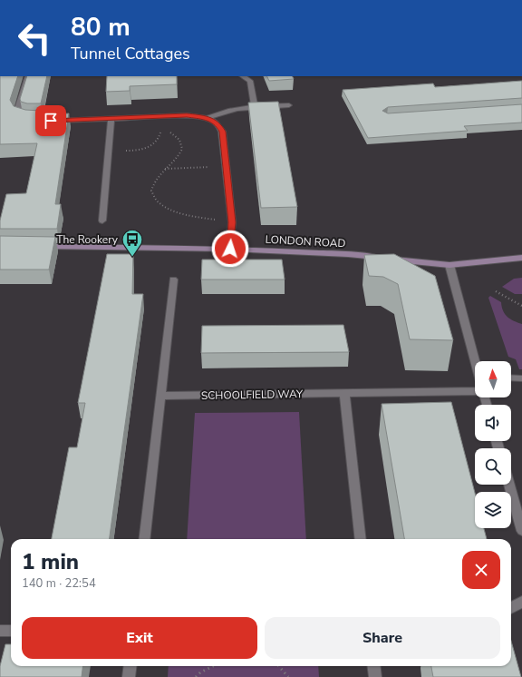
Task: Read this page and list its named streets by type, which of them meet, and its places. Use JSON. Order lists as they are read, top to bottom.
{
  "streets": {
    "street": ["LONDON ROAD", "SCHOOLFIELD WAY"]
  },
  "places": {
    "bus stop": ["The Rookery"]
  },
  "north": "top",
  "page": {
    "turn": ["80 m", "Tunnel Cottages"],
    "heading": ["1 min", "140 m · 22:54"],
    "buttons": ["Exit", "Share"]
  }
}
